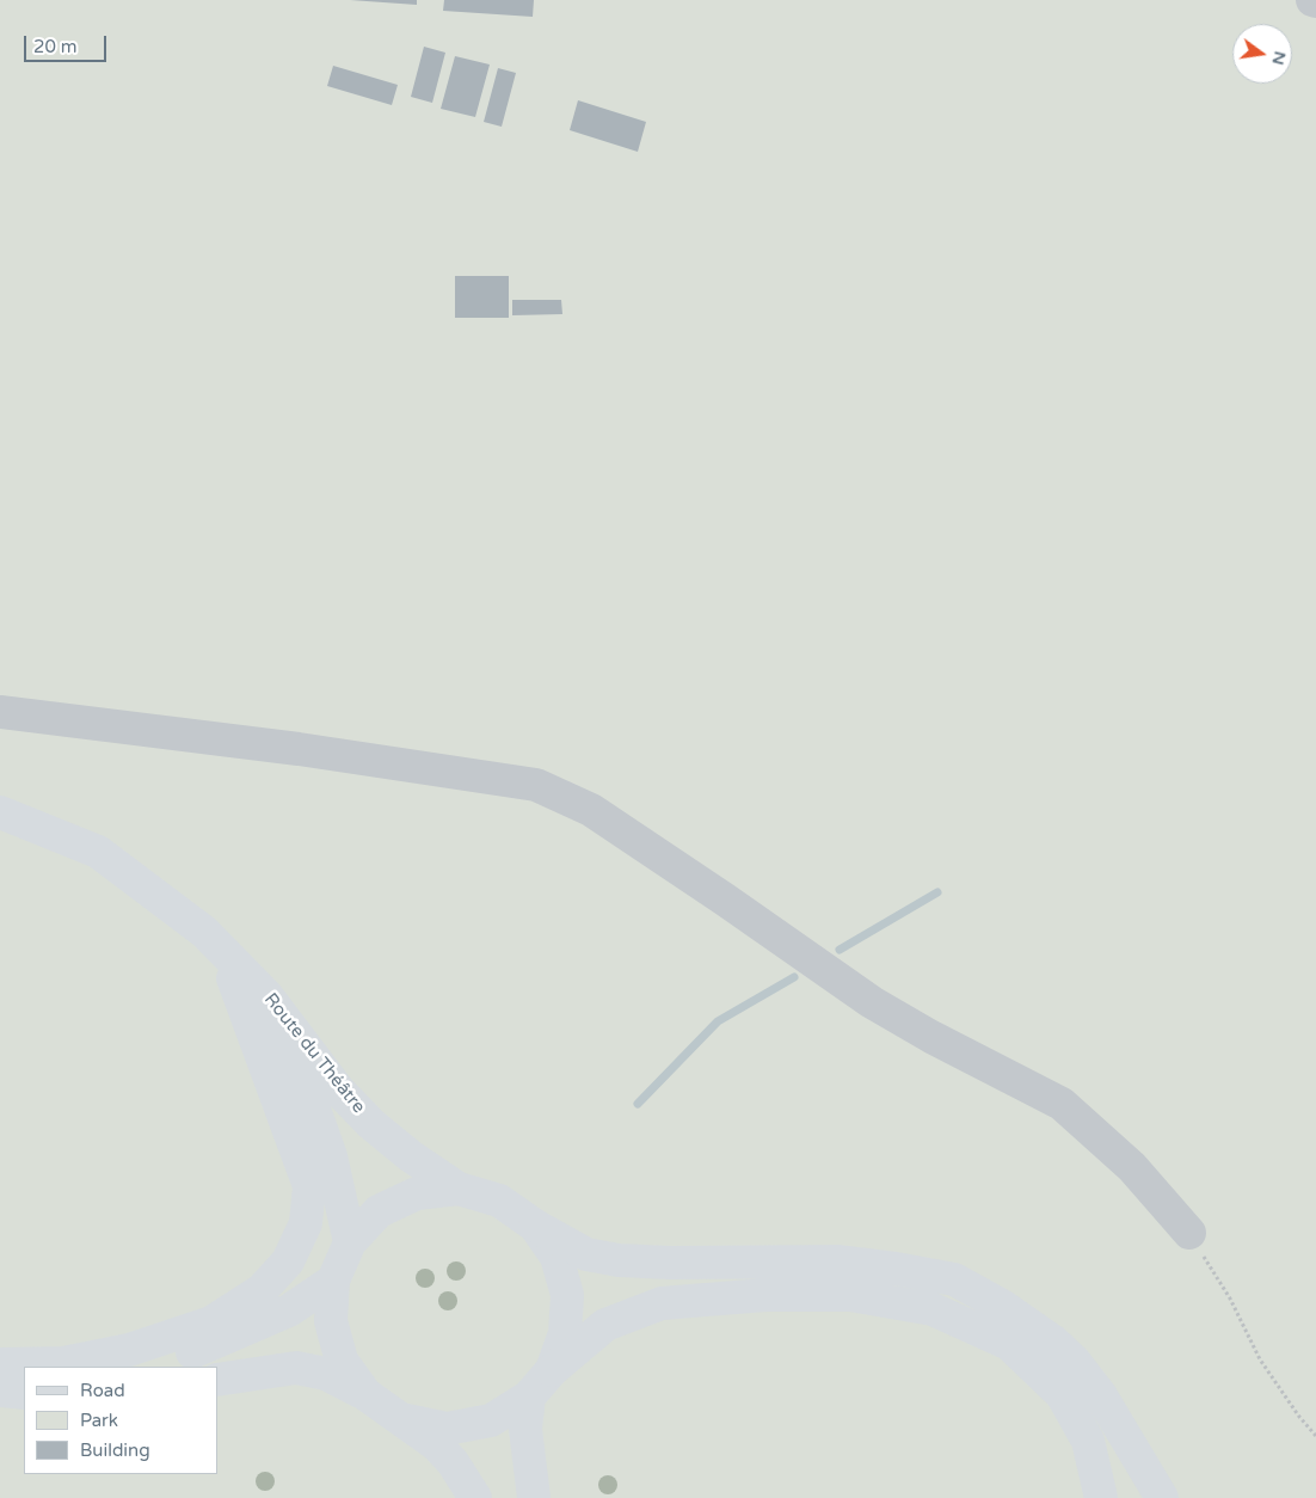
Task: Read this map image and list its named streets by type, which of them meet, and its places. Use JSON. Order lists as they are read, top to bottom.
{
  "streets": {
    "main road": ["Route du Théâtre"]
  },
  "legend": ["Road", "Park", "Building"],
  "scale_bar": "20 m",
  "north": "right"
}
